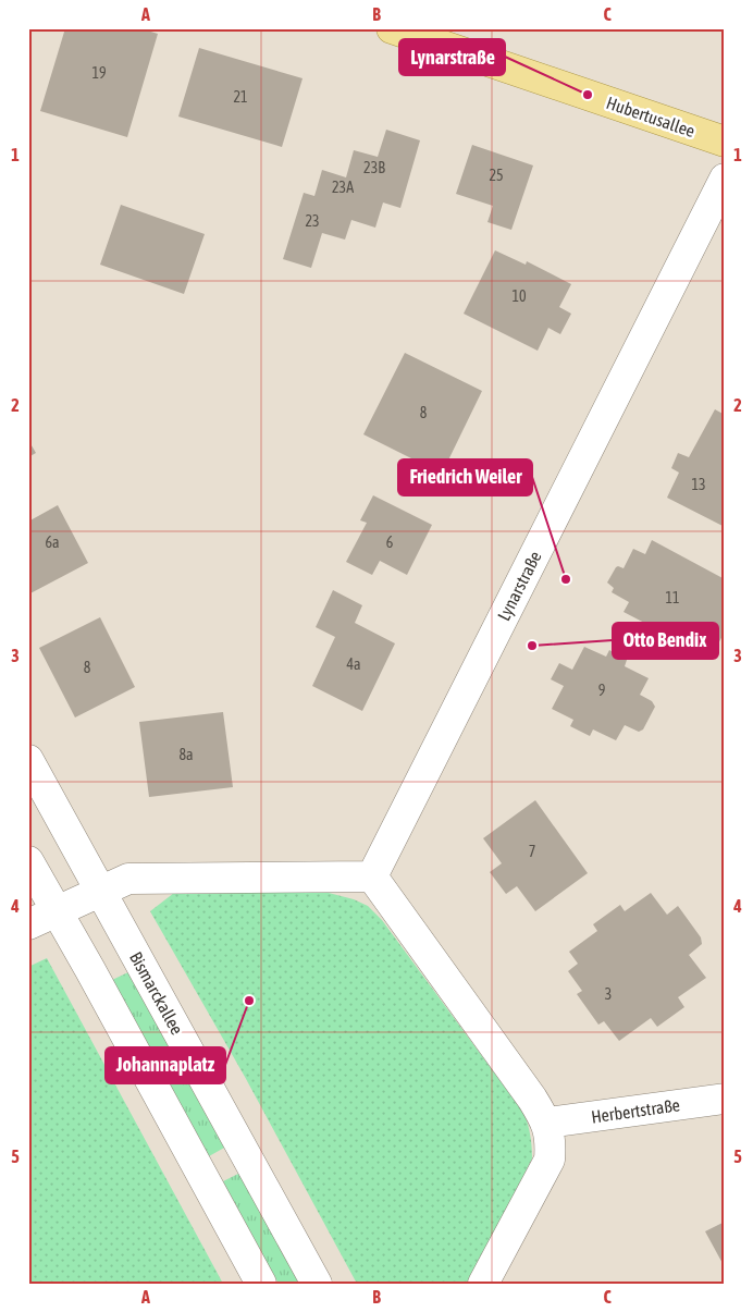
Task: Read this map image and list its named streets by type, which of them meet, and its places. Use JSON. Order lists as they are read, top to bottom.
{
  "streets": {
    "main road": ["Hubertusallee"],
    "street": ["Lynarstraße", "Bismarckallee", "Herbertstraße"]
  },
  "places": [
    "Lynarstraße",
    "Friedrich Weiler",
    "Otto Bendix",
    "Johannaplatz"
  ],
  "house_numbers": [
    "19",
    "21",
    "23B",
    "25",
    "23A",
    "23",
    "10",
    "8",
    "13",
    "6a",
    "6",
    "11",
    "4a",
    "8",
    "9",
    "8a",
    "7",
    "3"
  ],
  "grid": {
    "columns": ["A", "B", "C"],
    "rows": [
      "1",
      "2",
      "3",
      "4",
      "5"
    ]
  }
}
